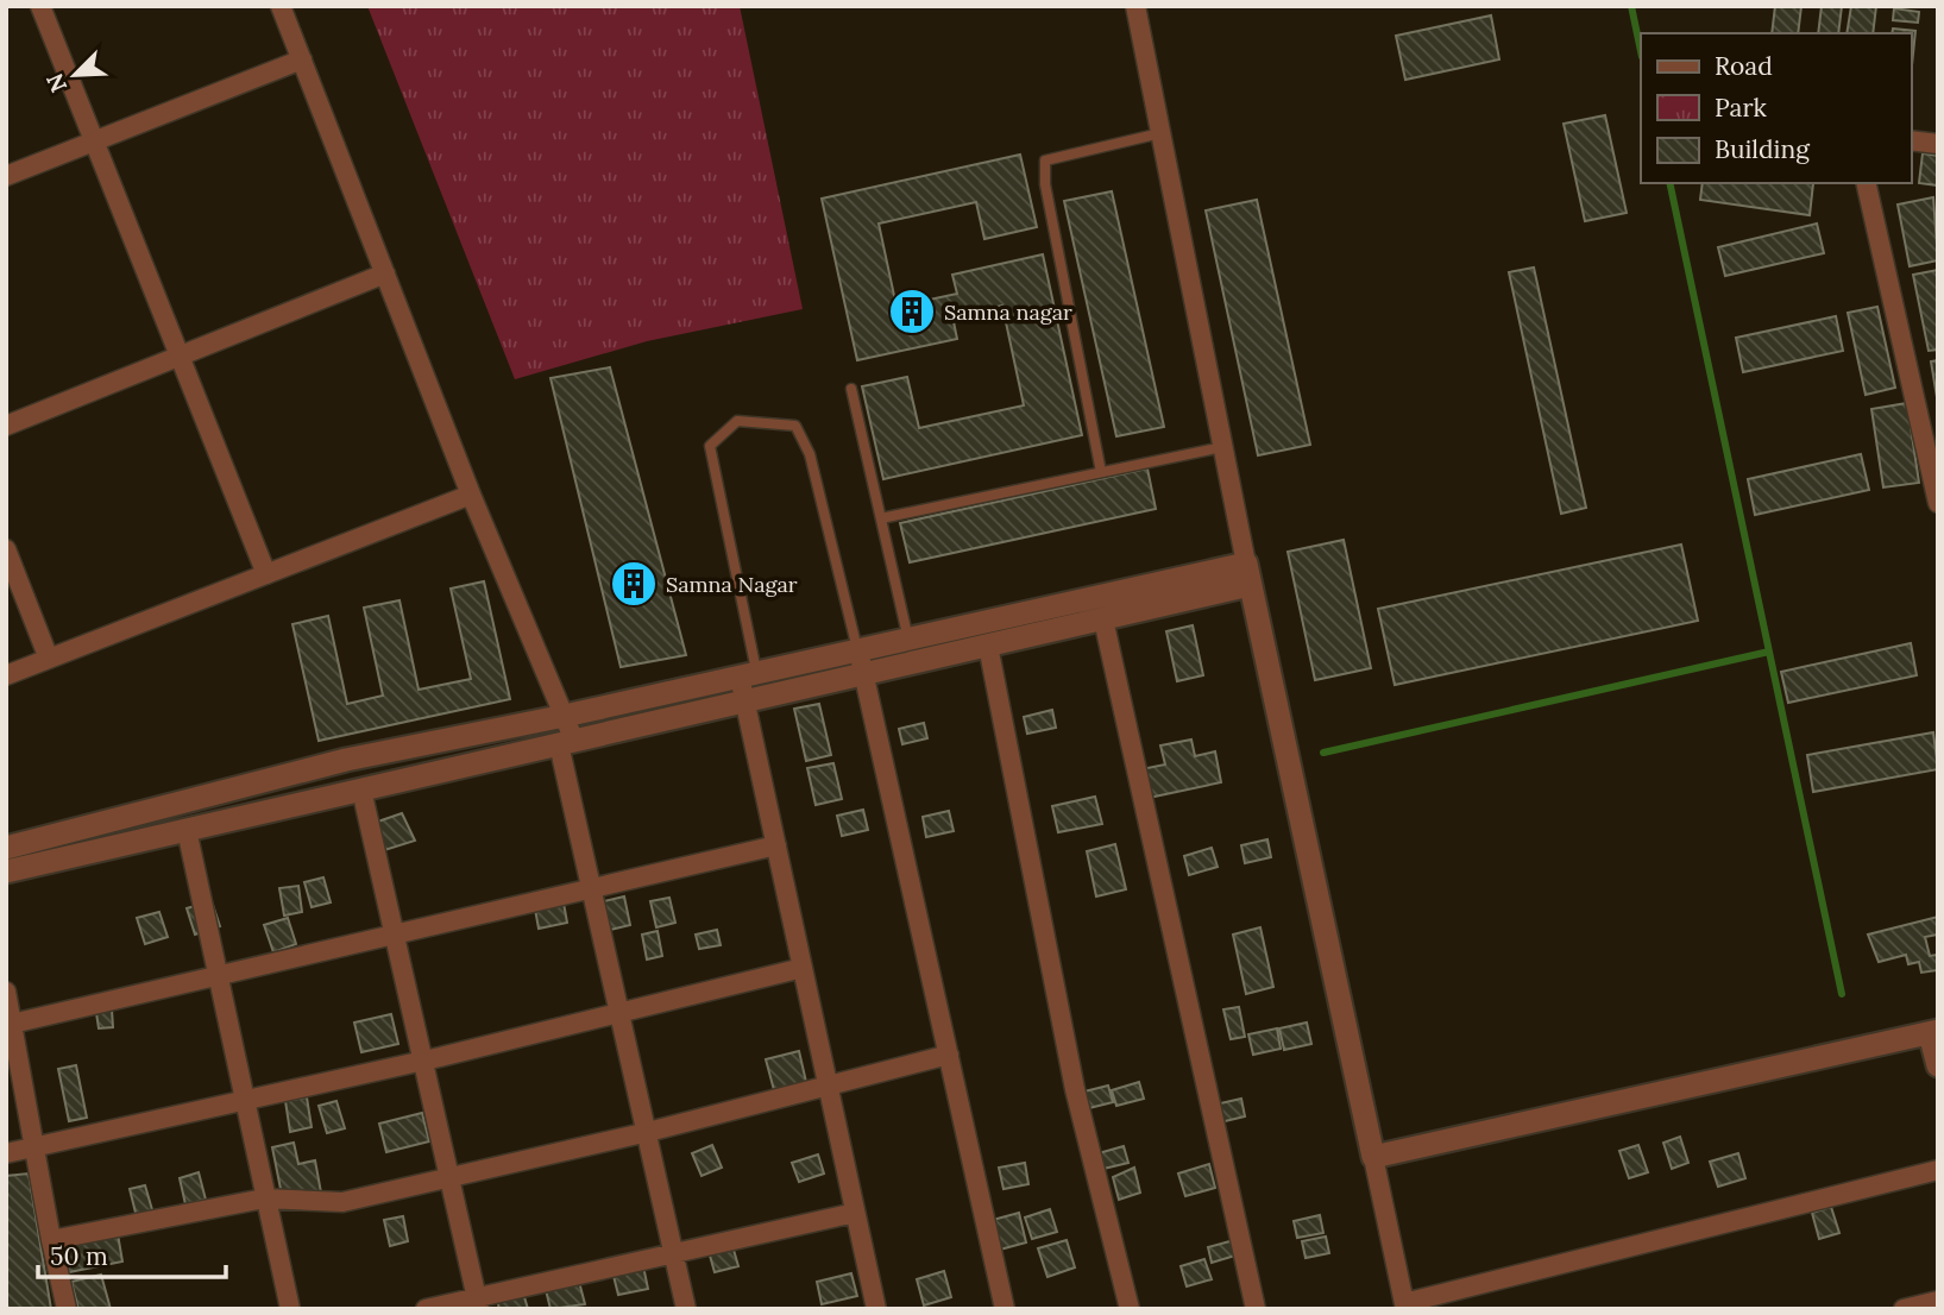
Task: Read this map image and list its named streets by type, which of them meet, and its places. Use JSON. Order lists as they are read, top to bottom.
{
  "places": {
    "building": ["Samna nagar", "Samna Nagar"]
  },
  "legend": ["Road", "Park", "Building"],
  "scale_bar": "50 m",
  "north": "bottom left"
}
